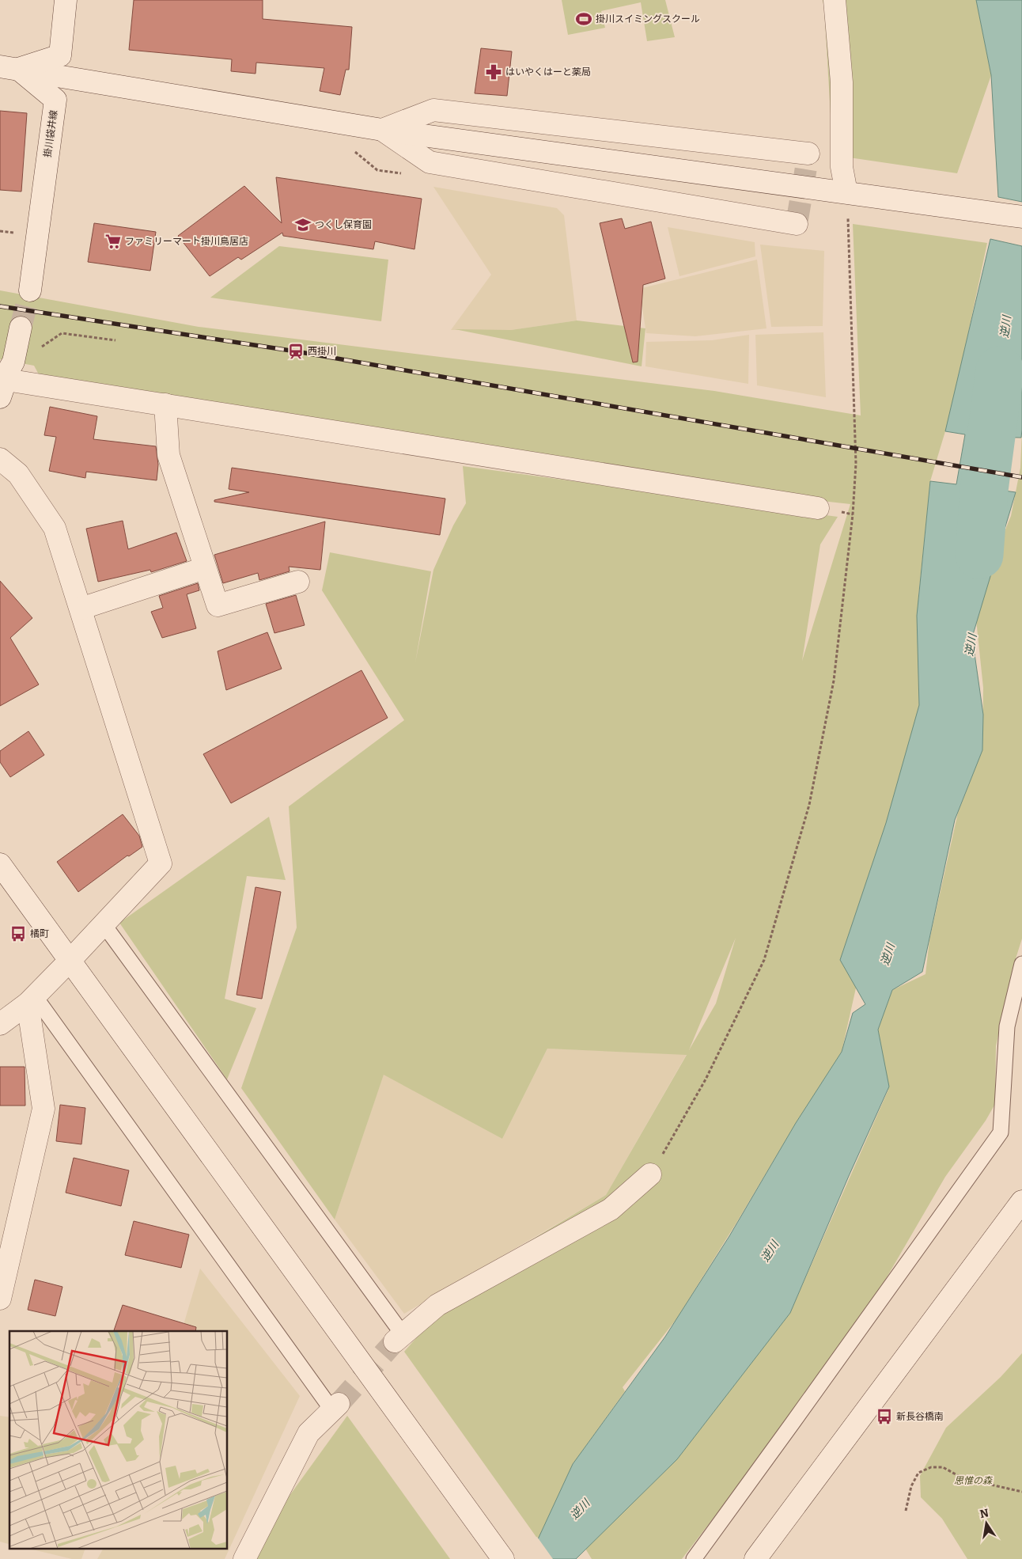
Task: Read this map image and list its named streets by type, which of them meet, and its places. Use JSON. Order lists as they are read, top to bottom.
{
  "streets": {
    "street": ["掛川袋井線"]
  },
  "water": ["逆川"],
  "parks": ["思惟の森"],
  "places": {
    "sports": ["掛川スイミングスクール"],
    "pharmacy": ["はいやくはーと薬局"],
    "school or university": ["つくし保育園"],
    "supermarket": ["ファミリーマート掛川鳥居店"],
    "station": ["西掛川"],
    "bus stop": ["橘町", "新長谷橋南"]
  },
  "north": "top"
}
